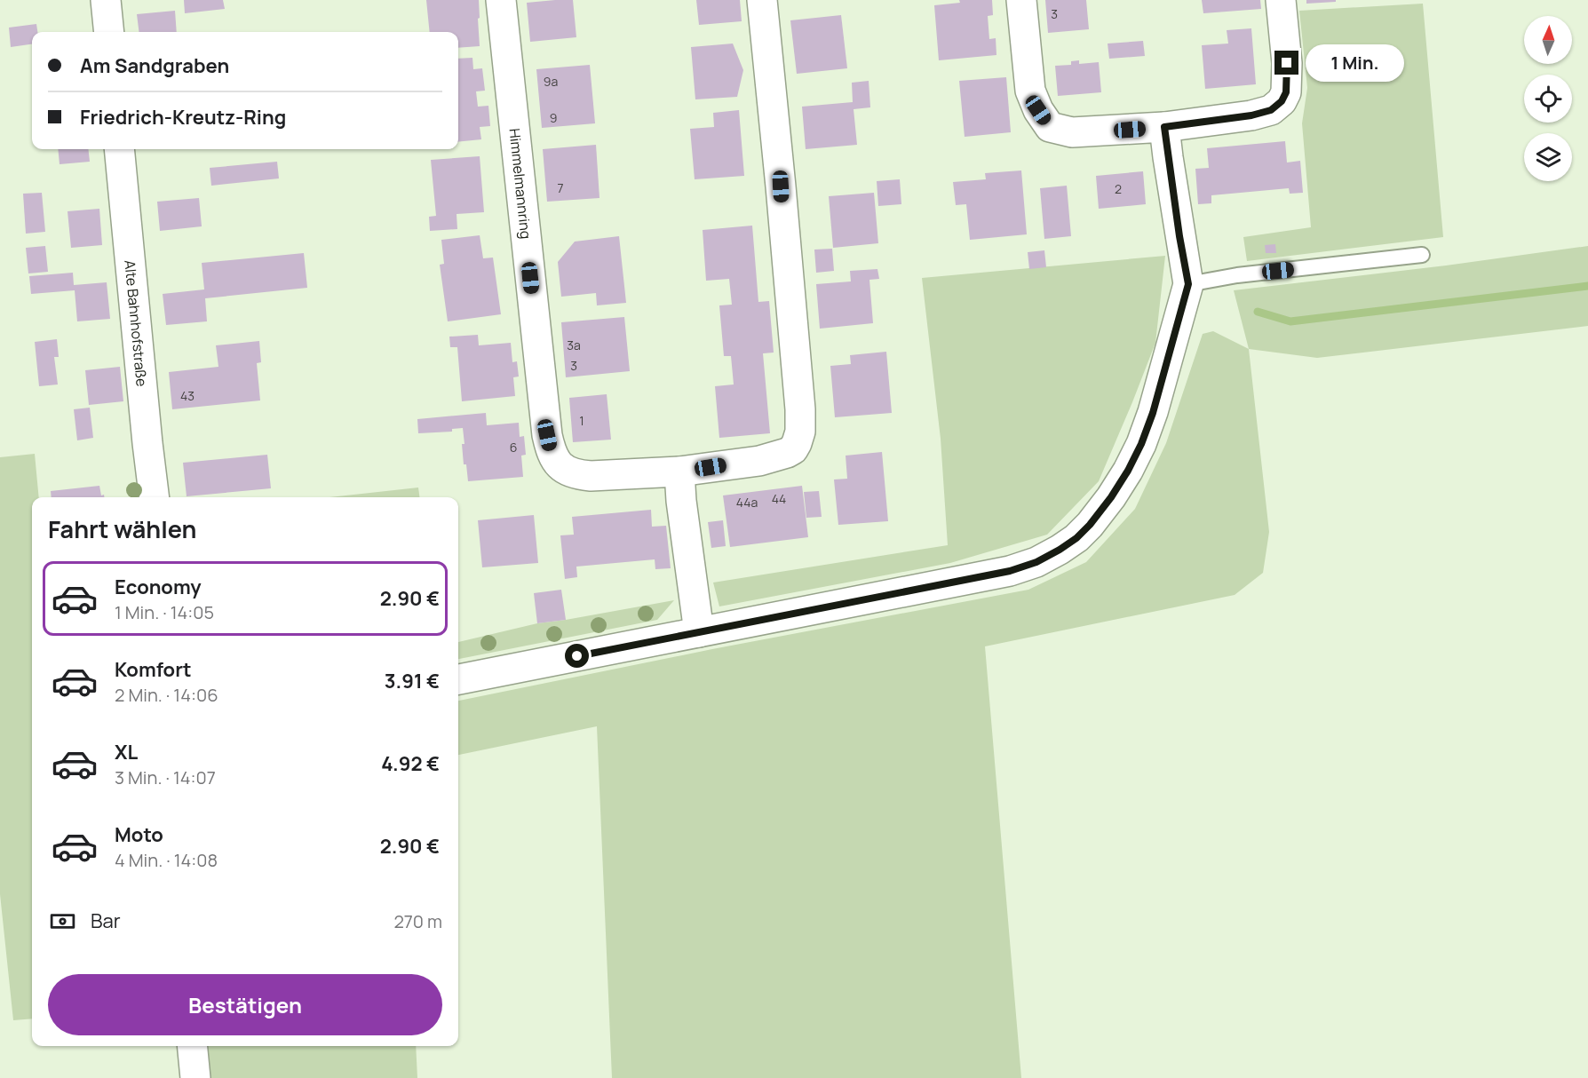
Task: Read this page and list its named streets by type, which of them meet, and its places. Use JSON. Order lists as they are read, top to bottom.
{
  "streets": {
    "street": ["Himmelmannring", "Alte Bahnhofstraße"]
  },
  "house_numbers": [
    "3",
    "9a",
    "9",
    "7",
    "2",
    "3a",
    "3",
    "43",
    "1",
    "6",
    "44",
    "44a"
  ],
  "north": "top",
  "page": {
    "banner": ["Am Sandgraben", "Friedrich-Kreutz-Ring"],
    "bubble": "1 Min.",
    "heading": "Fahrt wählen",
    "list": [
      {
        "name": "Economy",
        "note": "1 Min. · 14:05",
        "value": "2.90 €"
      },
      {
        "name": "Komfort",
        "note": "2 Min. · 14:06",
        "value": "3.91 €"
      },
      {
        "name": "XL",
        "note": "3 Min. · 14:07",
        "value": "4.92 €"
      },
      {
        "name": "Moto",
        "note": "4 Min. · 14:08",
        "value": "2.90 €"
      }
    ],
    "pay": ["Bar", "270 m"],
    "buttons": "Bestätigen"
  }
}
